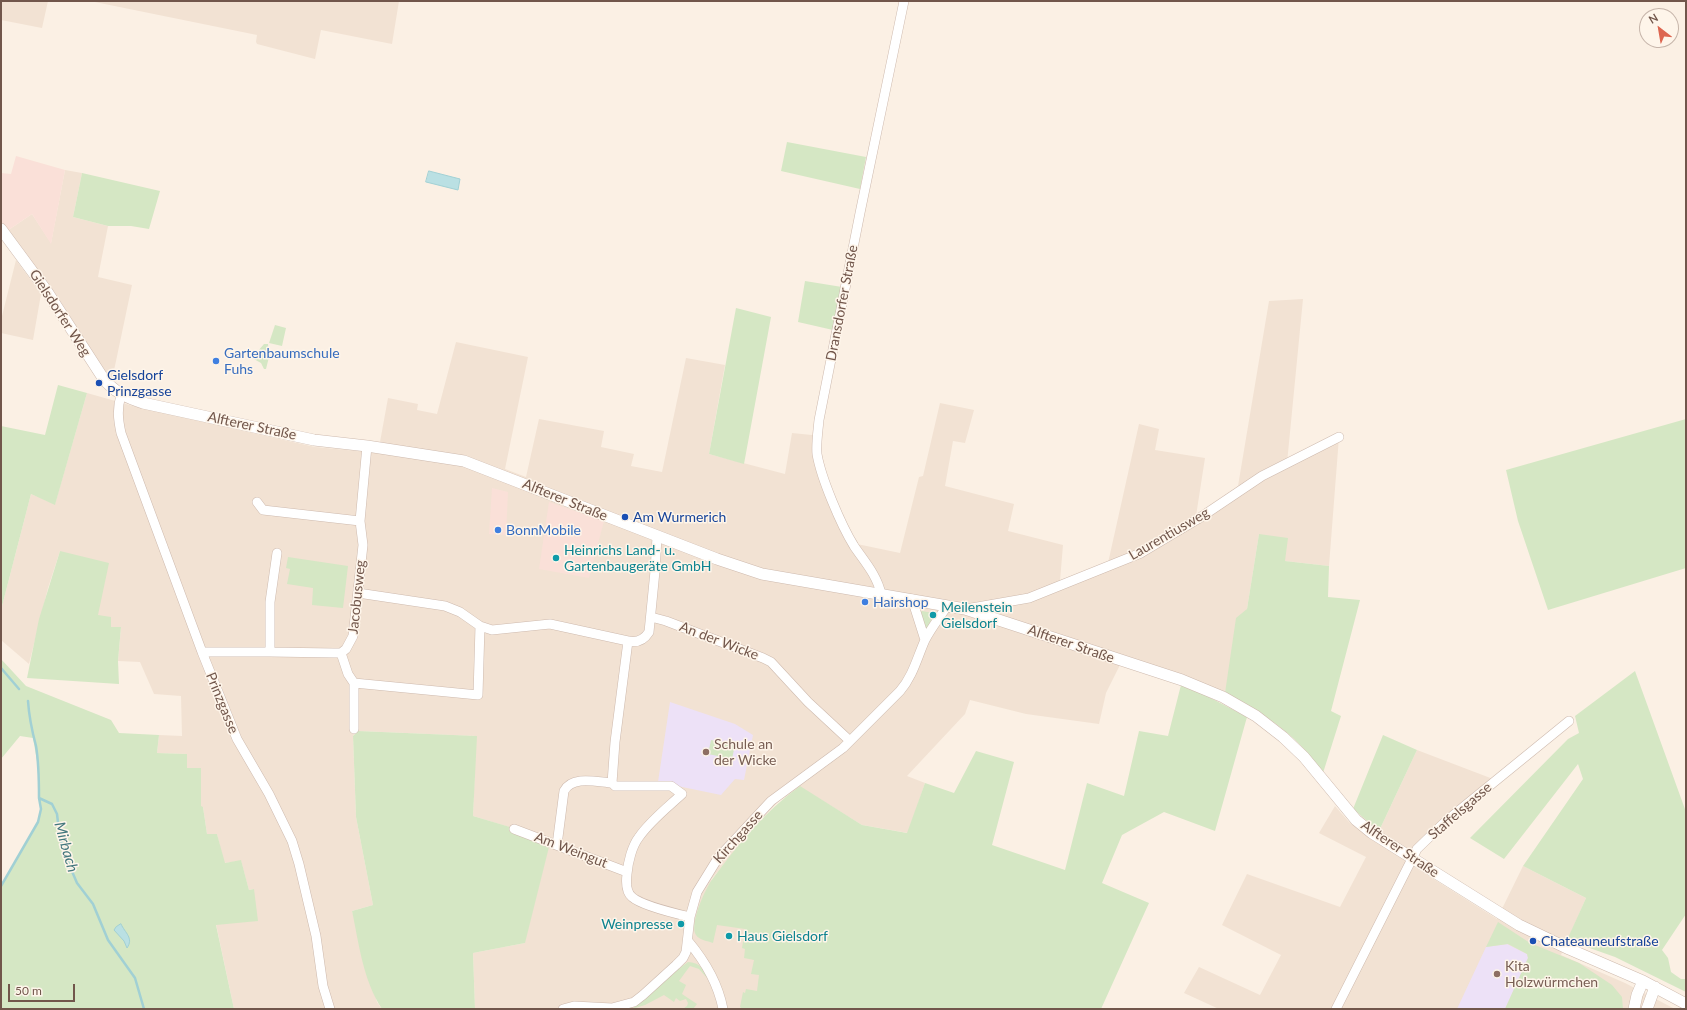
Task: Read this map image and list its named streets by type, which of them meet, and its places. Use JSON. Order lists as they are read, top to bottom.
{
  "streets": {
    "street": [
      "Dransdorfer Straße",
      "Gielsdorfer Weg",
      "Alfterer Straße",
      "Laurentiusweg",
      "Jacobusweg",
      "An der Wicke",
      "Prinzgasse",
      "Staffelsgasse",
      "Kirchgasse",
      "Am Weingut"
    ]
  },
  "crossings": [
    ["Dransdorfer Straße", "Alfterer Straße"],
    ["Gielsdorfer Weg", "Alfterer Straße"],
    ["Gielsdorfer Weg", "Prinzgasse"],
    ["Alfterer Straße", "Laurentiusweg"],
    ["Alfterer Straße", "Jacobusweg"],
    ["Alfterer Straße", "Prinzgasse"],
    ["Alfterer Straße", "Staffelsgasse"],
    ["Alfterer Straße", "Kirchgasse"],
    ["Jacobusweg", "Prinzgasse"],
    ["An der Wicke", "Kirchgasse"]
  ],
  "water": ["Mirbach"],
  "places": [
    "Gartenbaumschule Fuhs",
    "Gielsdorf Prinzgasse",
    "Am Wurmerich",
    "BonnMobile",
    "Heinrichs Land- u. Gartenbaugeräte GmbH",
    "Hairshop",
    "Meilenstein Gielsdorf",
    "Schule an der Wicke",
    "Weinpresse",
    "Haus Gielsdorf",
    "Chateauneufstraße",
    "Kita Holzwürmchen"
  ],
  "scale_bar": "50 m",
  "north": "top left"
}
